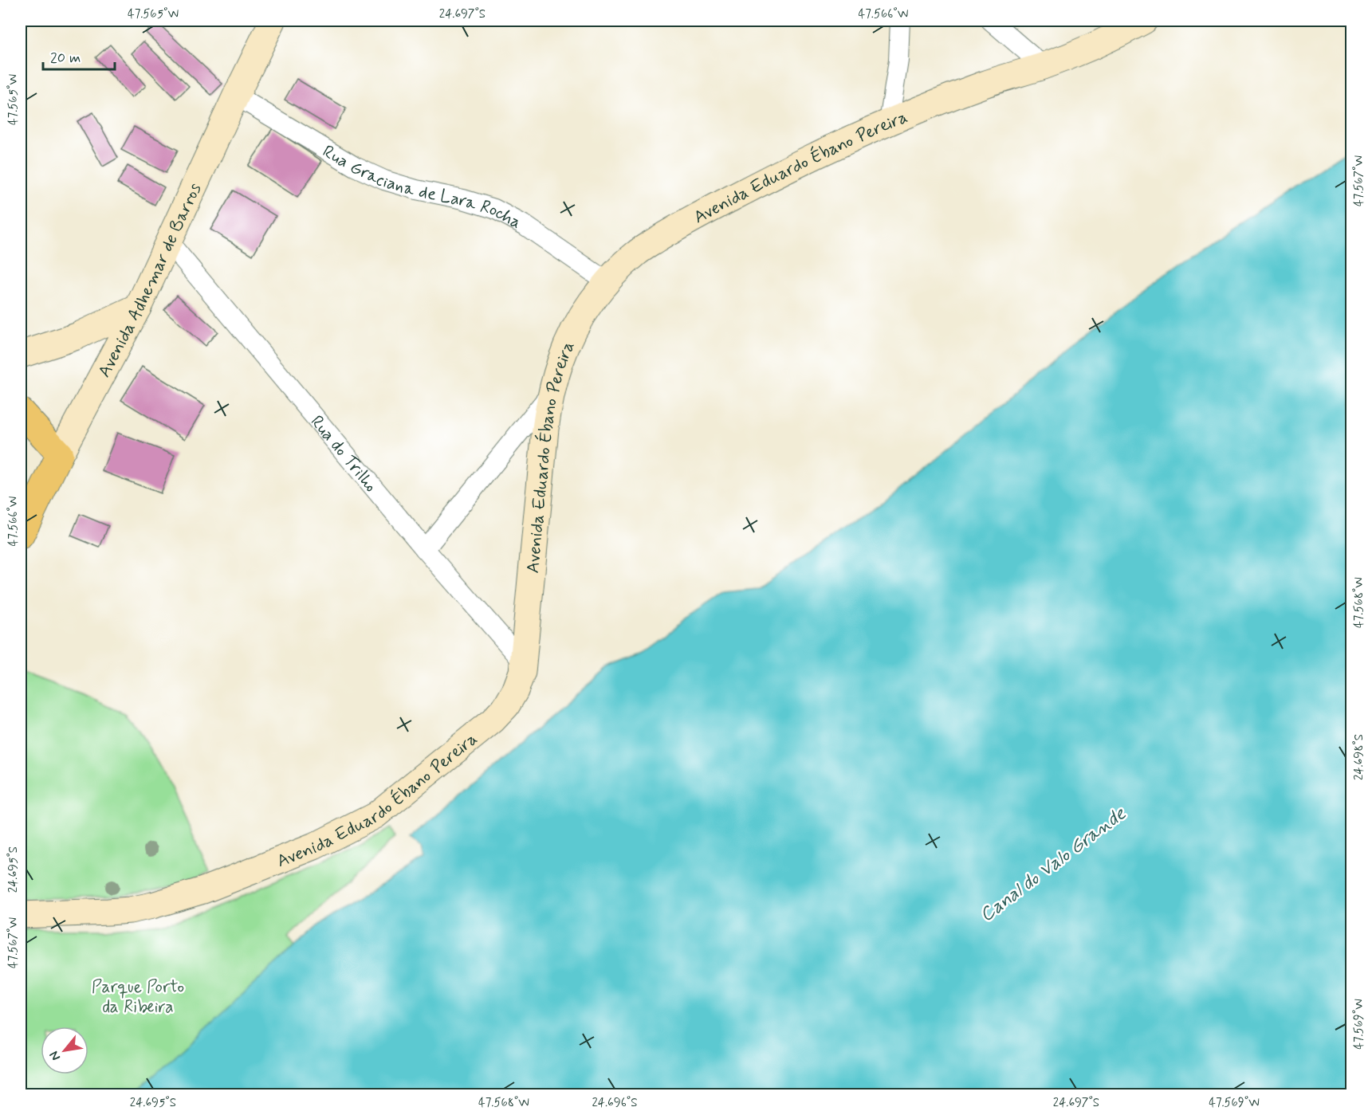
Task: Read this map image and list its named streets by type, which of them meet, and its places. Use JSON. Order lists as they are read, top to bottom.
{
  "streets": {
    "main road": ["Avenida Eduardo Ébano Pereira", "Avenida Adhemar de Barros"],
    "street": ["Rua Graciana de Lara Rocha", "Rua do Trilho"]
  },
  "crossings": [
    ["Avenida Eduardo Ébano Pereira", "Rua Graciana de Lara Rocha"],
    ["Avenida Eduardo Ébano Pereira", "Rua do Trilho"],
    ["Rua Graciana de Lara Rocha", "Avenida Adhemar de Barros"],
    ["Avenida Adhemar de Barros", "Rua do Trilho"]
  ],
  "water": ["Canal do Valo Grande"],
  "parks": ["Parque Porto da Ribeira"],
  "scale_bar": "20 m",
  "north": "bottom left",
  "coordinates": [
    "47.565°W",
    "24.697°S",
    "47.566°W",
    "47.567°W",
    "47.568°W",
    "24.698°S",
    "24.695°S",
    "47.569°W",
    "24.696°S"
  ]
}
